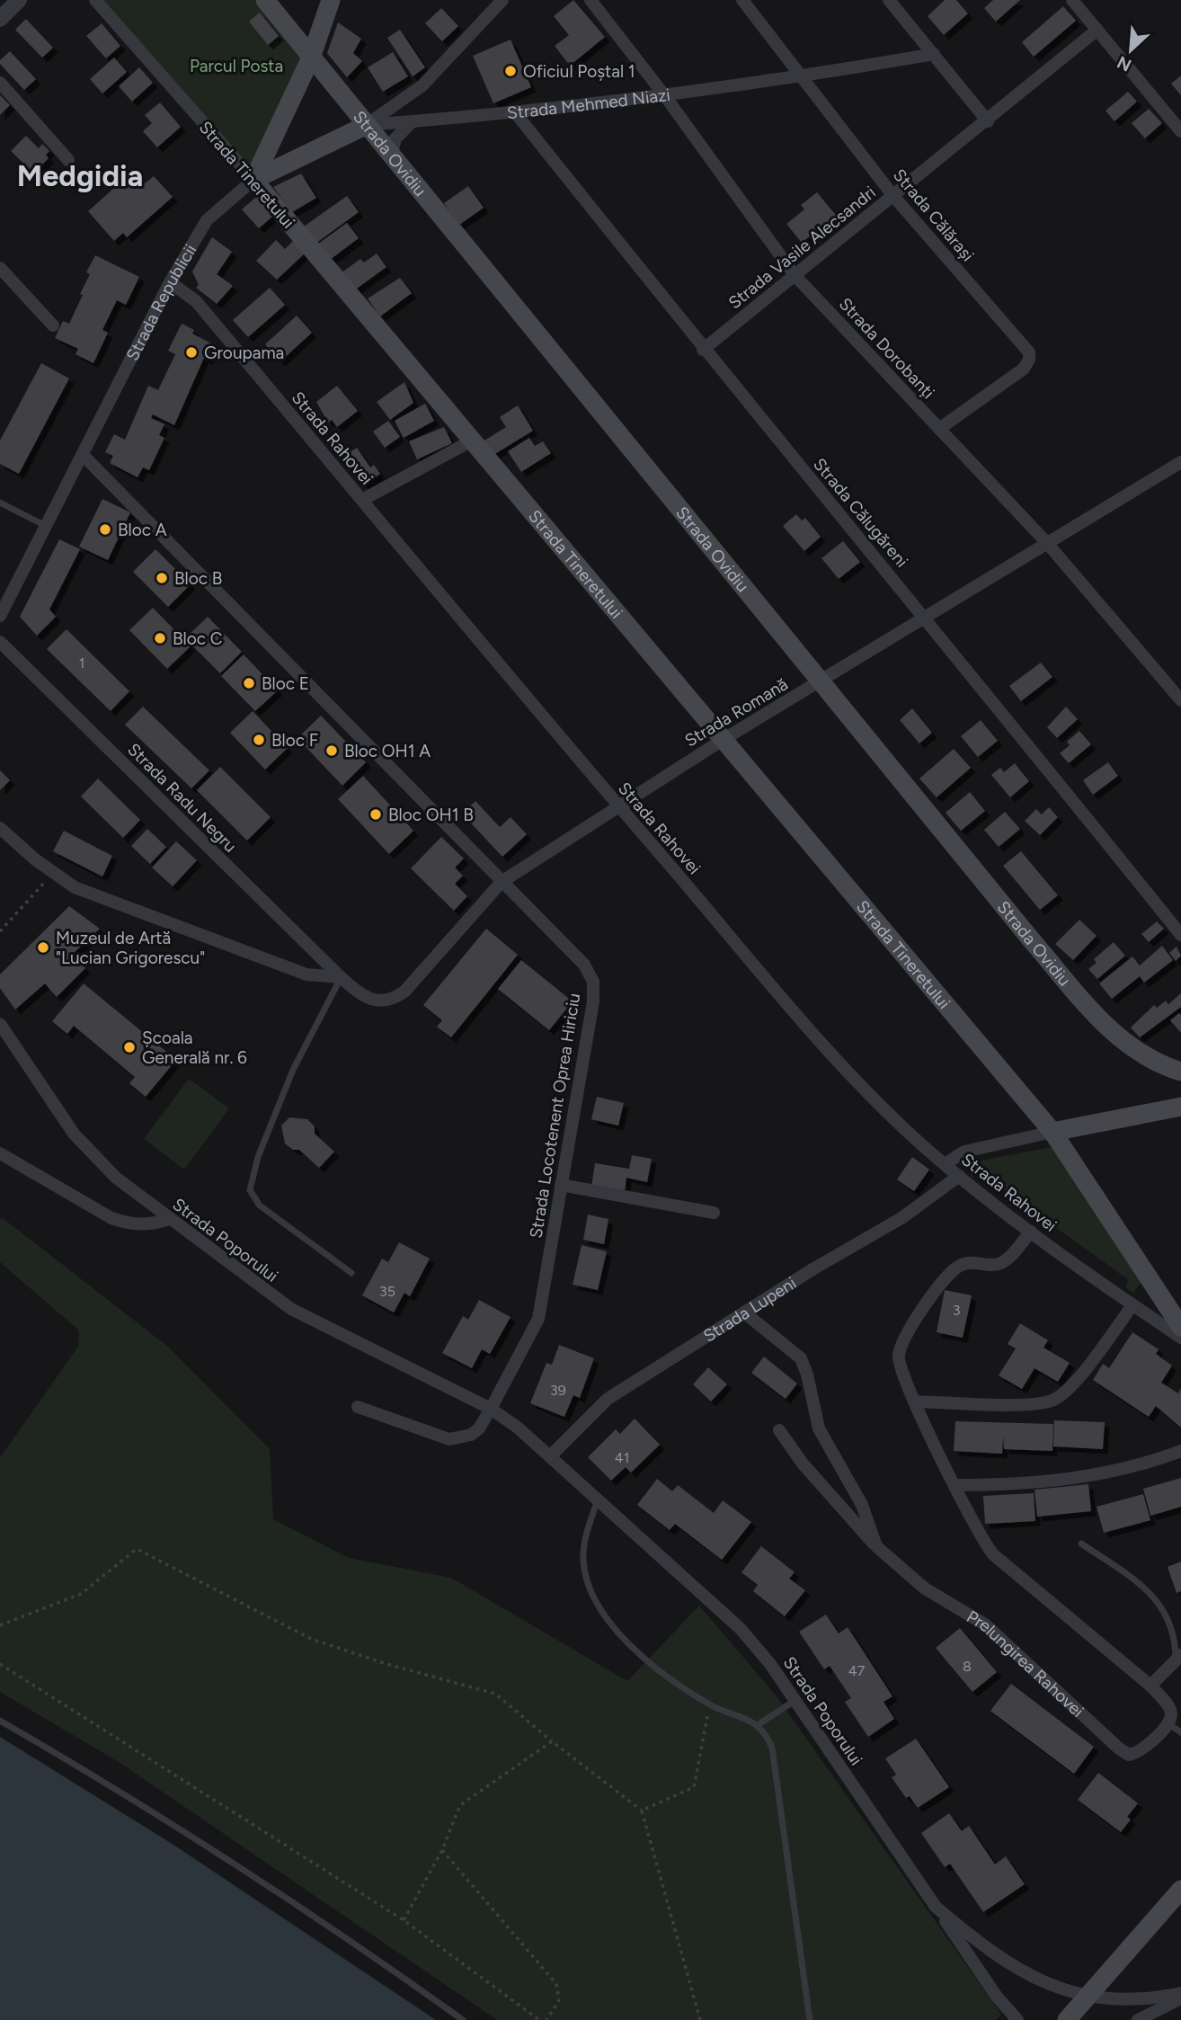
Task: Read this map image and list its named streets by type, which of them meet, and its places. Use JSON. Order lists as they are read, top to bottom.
{
  "streets": {
    "main road": [
      "Strada Mehmed Niazi",
      "Strada Ovidiu",
      "Strada Tineretului",
      "Strada Republicii"
    ],
    "street": [
      "Strada Călărași",
      "Strada Vasile Alecsandri",
      "Strada Dorobanți",
      "Strada Rahovei",
      "Strada Călugăreni",
      "Strada Romană",
      "Strada Radu Negru",
      "Strada Locotenent Oprea Hiriciu",
      "Strada Poporului",
      "Strada Lupeni",
      "Prelungirea Rahovei"
    ]
  },
  "crossings": [
    ["Strada Mehmed Niazi", "Strada Ovidiu"],
    ["Strada Mehmed Niazi", "Strada Tineretului"],
    ["Strada Mehmed Niazi", "Strada Călărași"],
    ["Strada Mehmed Niazi", "Strada Republicii"],
    ["Strada Mehmed Niazi", "Strada Dorobanți"],
    ["Strada Mehmed Niazi", "Strada Călugăreni"],
    ["Strada Ovidiu", "Strada Republicii"],
    ["Strada Ovidiu", "Strada Romană"],
    ["Strada Tineretului", "Strada Republicii"],
    ["Strada Tineretului", "Strada Romană"],
    ["Strada Călărași", "Strada Vasile Alecsandri"],
    ["Strada Călărași", "Strada Dorobanți"],
    ["Strada Vasile Alecsandri", "Strada Dorobanți"],
    ["Strada Vasile Alecsandri", "Strada Călugăreni"],
    ["Strada Republicii", "Strada Rahovei"],
    ["Strada Republicii", "Strada Locotenent Oprea Hiriciu"],
    ["Strada Dorobanți", "Strada Romană"],
    ["Strada Rahovei", "Strada Romană"],
    ["Strada Rahovei", "Strada Lupeni"],
    ["Strada Călugăreni", "Strada Romană"],
    ["Strada Romană", "Strada Radu Negru"],
    ["Strada Romană", "Strada Locotenent Oprea Hiriciu"],
    ["Strada Locotenent Oprea Hiriciu", "Strada Poporului"],
    ["Strada Poporului", "Strada Lupeni"],
    ["Strada Lupeni", "Prelungirea Rahovei"]
  ],
  "districts": ["Medgidia"],
  "parks": ["Parcul Posta"],
  "places": [
    "Oficiul Poștal 1",
    "Groupama",
    "Bloc A",
    "Bloc B",
    "Bloc C",
    "Bloc E",
    "Bloc F",
    "Bloc OH1 A",
    "Bloc OH1 B",
    "Muzeul de Artă \"Lucian Grigorescu\"",
    "Școala Generală nr. 6"
  ],
  "house_numbers": [
    "1",
    "35",
    "3",
    "39",
    "41",
    "8",
    "47"
  ],
  "north": "bottom left"
}
